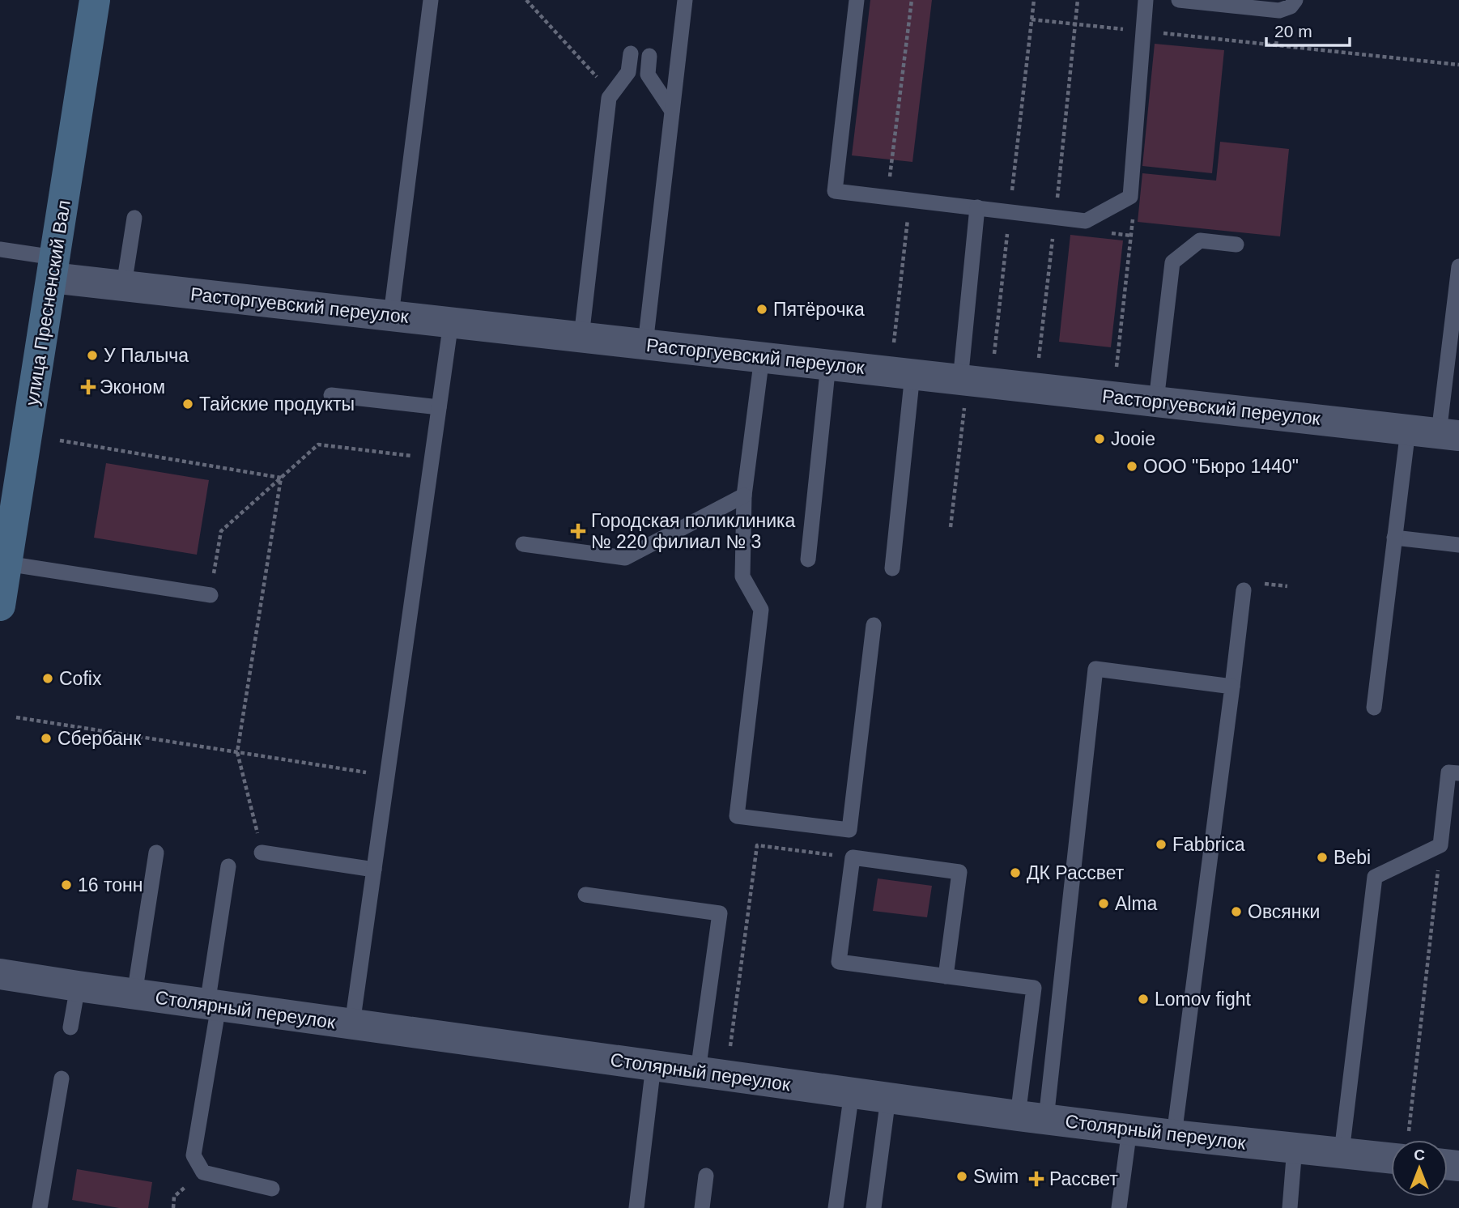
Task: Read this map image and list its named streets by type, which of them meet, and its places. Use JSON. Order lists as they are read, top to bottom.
{
  "streets": {
    "main road": ["улица Пресненский Вал"],
    "street": ["Расторгуевский переулок", "Столярный переулок"]
  },
  "crossings": [
    ["улица Пресненский Вал", "Расторгуевский переулок"]
  ],
  "places": {
    "other": [
      "Пятёрочка",
      "У Палыча",
      "Тайские продукты",
      "Jooie",
      "ООО \"Бюро 1440\"",
      "Cofix",
      "Сбербанк",
      "Fabbrica",
      "Bebi",
      "ДК Рассвет",
      "16 тонн",
      "Alma",
      "Овсянки",
      "Lomov fight",
      "Swim"
    ],
    "health": ["Эконом", "Городская поликлиника № 220 филиал № 3", "Рассвет"]
  },
  "scale_bar": "20 m",
  "north": "top"
}
